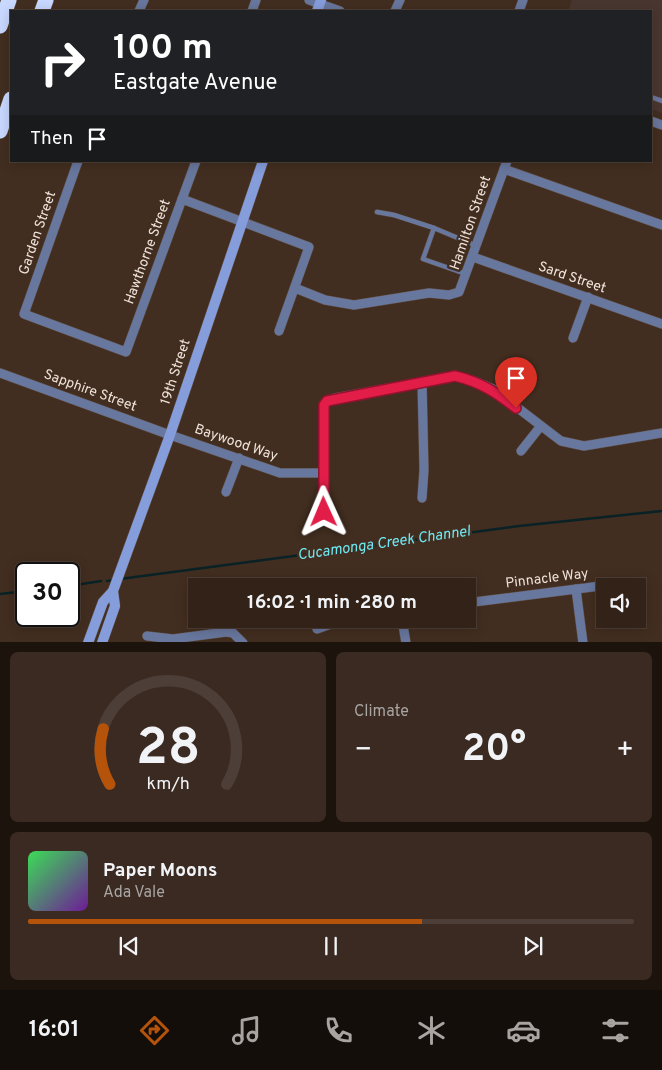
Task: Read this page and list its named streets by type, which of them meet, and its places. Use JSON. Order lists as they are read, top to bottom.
{
  "streets": {
    "main road": ["19th Street"],
    "street": [
      "Hamilton Street",
      "Garden Street",
      "Hawthorne Street",
      "Sard Street",
      "Sapphire Street",
      "Baywood Way",
      "Pinnacle Way"
    ]
  },
  "crossings": [
    ["Hamilton Street", "Sard Street"],
    ["Garden Street", "Hawthorne Street"],
    ["19th Street", "Sapphire Street"],
    ["19th Street", "Baywood Way"],
    ["Sapphire Street", "Baywood Way"]
  ],
  "water": ["Cucamonga Creek Channel"],
  "page": {
    "turn": ["100 m", "Eastgate Avenue"],
    "then": "Then",
    "limit": "30",
    "trip": "16:02 · 1 min · 280 m",
    "tile": "Climate",
    "heat": ["−", "20°", "+"],
    "song": ["Paper Moons", "Ada Vale"],
    "tabs": "16:01",
    "gauge": ["28", "km/h"]
  }
}
